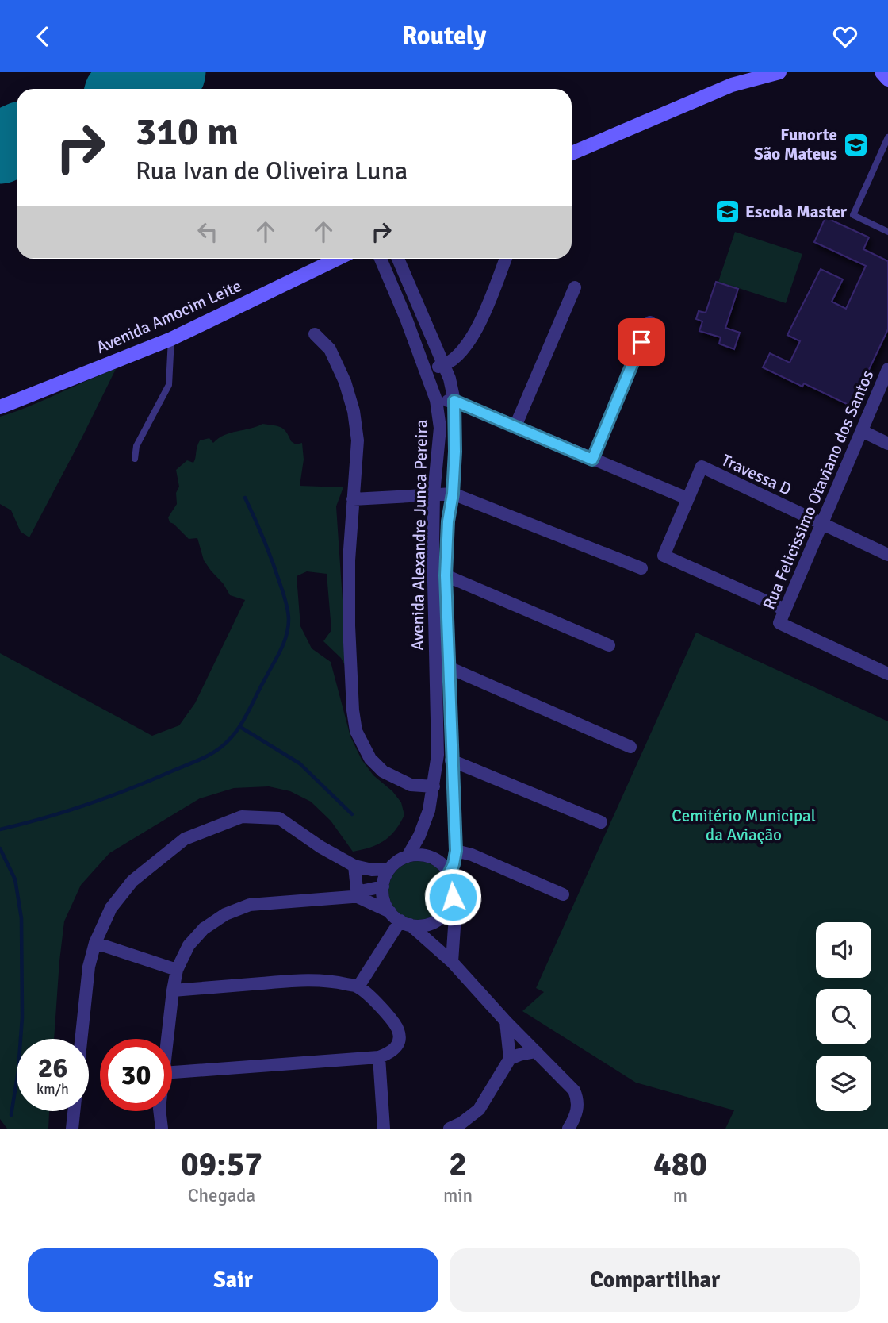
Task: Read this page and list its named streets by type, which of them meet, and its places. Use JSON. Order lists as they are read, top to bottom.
{
  "streets": {
    "street": [
      "Avenida Amocim Leite",
      "Travessa D",
      "Rua Felicissimo Otaviano dos Santos",
      "Avenida Alexandre Junca Pereira"
    ]
  },
  "crossings": [
    ["Travessa D", "Rua Felicissimo Otaviano dos Santos"]
  ],
  "parks": ["Cemitério Municipal da Aviação"],
  "places": {
    "school or university": ["Funorte São Mateus", "Escola Master"]
  },
  "page": {
    "header": "Routely",
    "turn": ["310 m", "Rua Ivan de Oliveira Luna"],
    "speed": "26 km/h",
    "limit": "30",
    "eta": [
      "09:57",
      "Chegada",
      "2",
      "min",
      "480",
      "m"
    ],
    "buttons": ["Sair", "Compartilhar"]
  }
}
